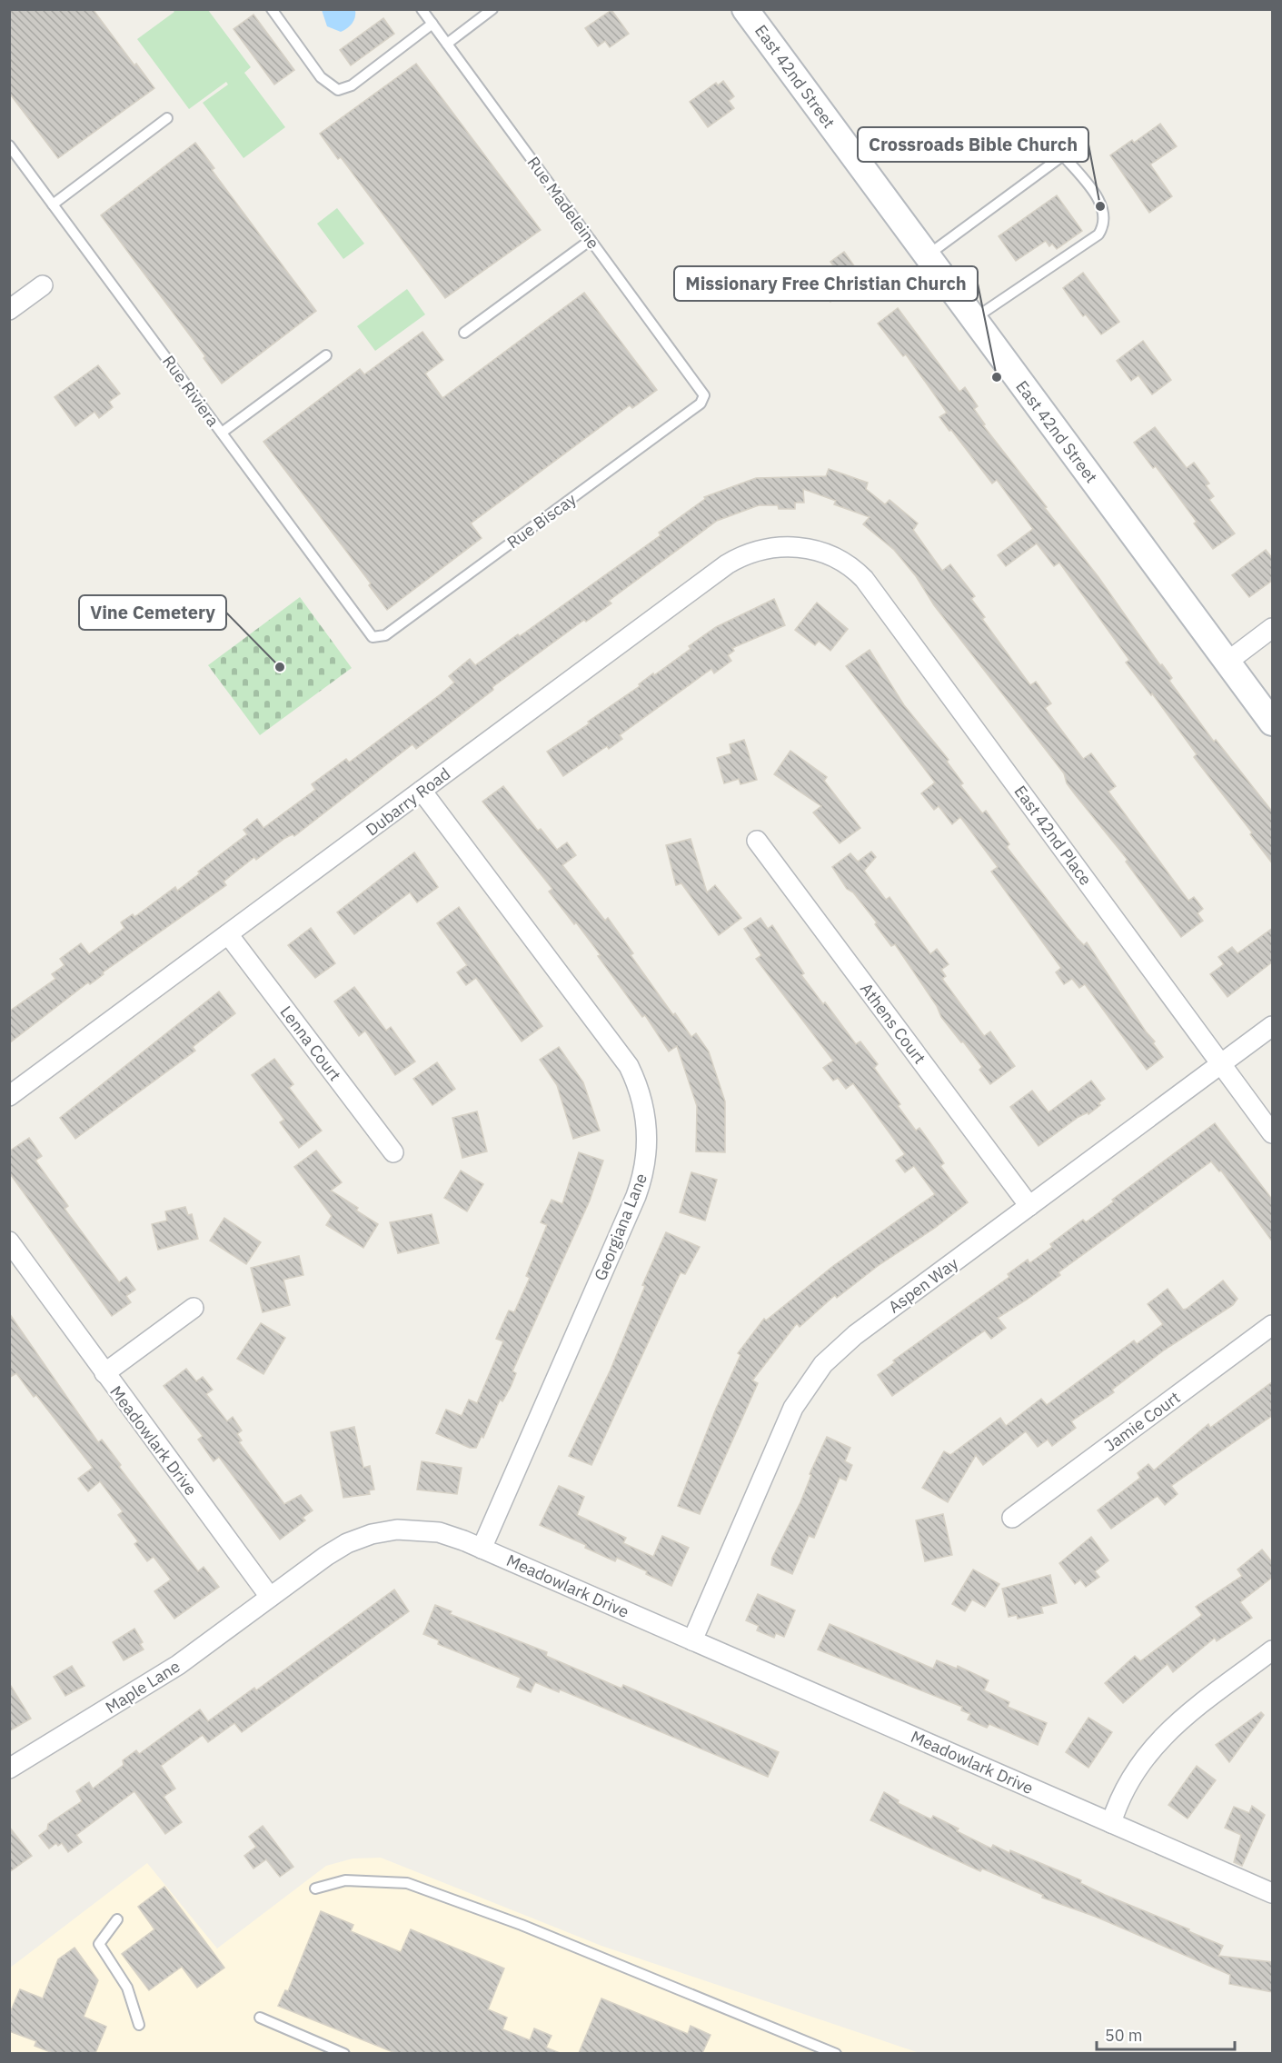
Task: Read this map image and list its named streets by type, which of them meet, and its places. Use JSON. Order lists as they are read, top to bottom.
{
  "streets": {
    "street": [
      "East 42nd Street",
      "Dubarry Road",
      "East 42nd Place",
      "Athens Court",
      "Lenna Court",
      "Georgiana Lane",
      "Aspen Way",
      "Jamie Court",
      "Meadowlark Drive",
      "Maple Lane"
    ],
    "lane": ["Rue Madeleine", "Rue Riviera", "Rue Biscay"]
  },
  "crossings": [
    ["Rue Madeleine", "Rue Biscay"],
    ["Rue Riviera", "Rue Biscay"],
    ["Dubarry Road", "East 42nd Place"],
    ["Dubarry Road", "Lenna Court"],
    ["Dubarry Road", "Georgiana Lane"],
    ["East 42nd Place", "Aspen Way"],
    ["Athens Court", "Aspen Way"],
    ["Georgiana Lane", "Meadowlark Drive"],
    ["Aspen Way", "Meadowlark Drive"],
    ["Meadowlark Drive", "Maple Lane"]
  ],
  "places": ["Crossroads Bible Church", "Missionary Free Christian Church", "Vine Cemetery"],
  "scale_bar": "50 m"
}
